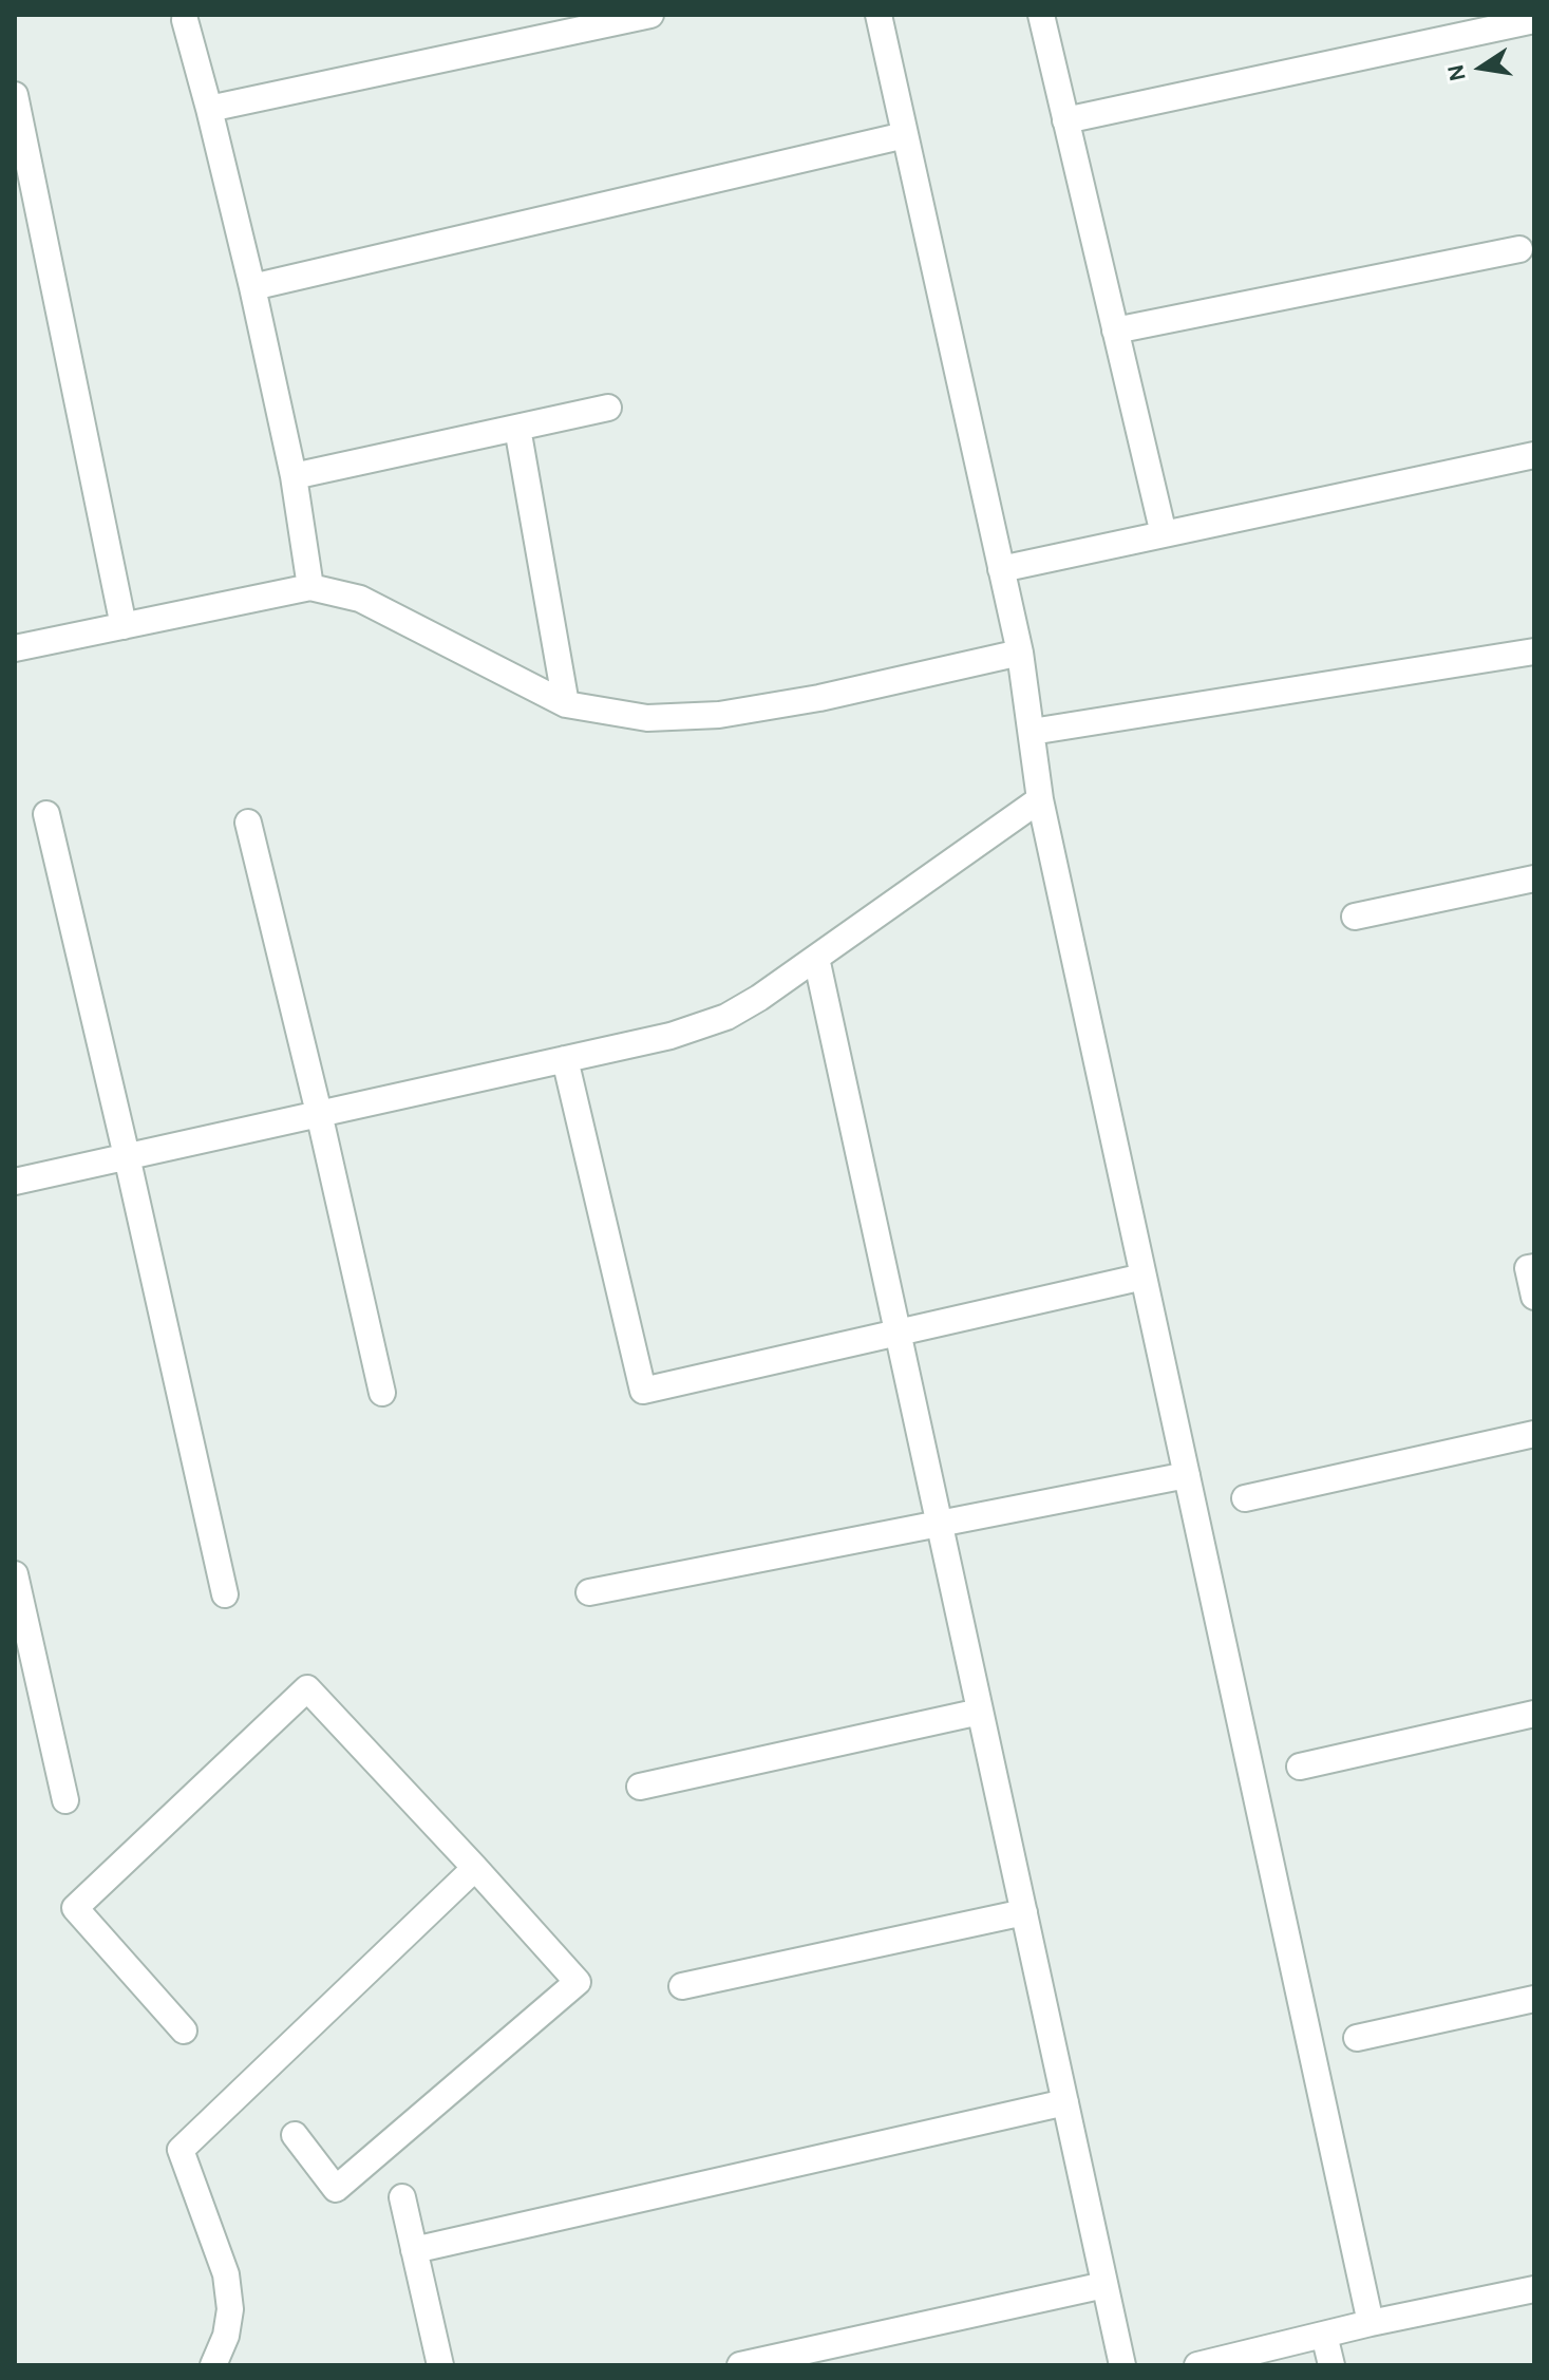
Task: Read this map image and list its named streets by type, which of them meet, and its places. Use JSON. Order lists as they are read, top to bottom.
{
  "north": "left"
}
